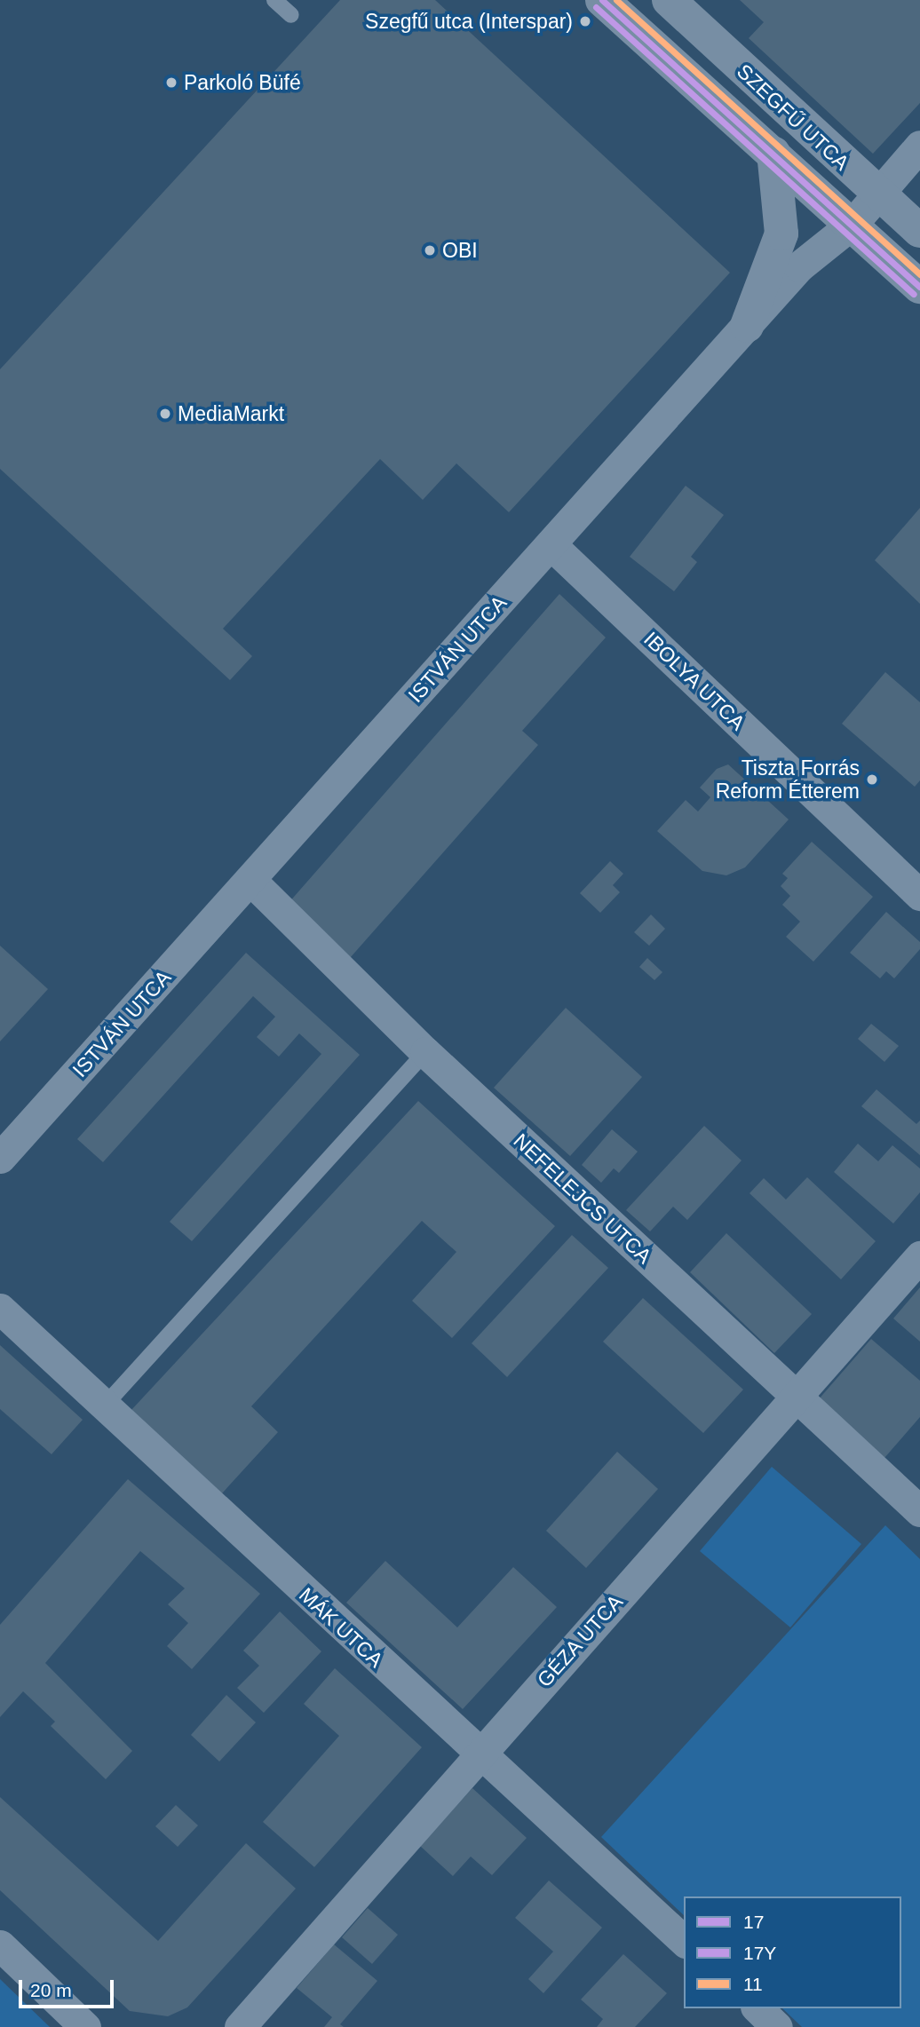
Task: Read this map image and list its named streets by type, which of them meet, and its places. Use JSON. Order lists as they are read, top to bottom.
{
  "streets": {
    "street": [
      "SZEGFŰ UTCA",
      "ISTVÁN UTCA",
      "IBOLYA UTCA",
      "NEFELEJCS UTCA",
      "MÁK UTCA",
      "GÉZA UTCA"
    ]
  },
  "crossings": [
    ["SZEGFŰ UTCA", "ISTVÁN UTCA"],
    ["ISTVÁN UTCA", "IBOLYA UTCA"],
    ["ISTVÁN UTCA", "NEFELEJCS UTCA"],
    ["NEFELEJCS UTCA", "GÉZA UTCA"],
    ["MÁK UTCA", "GÉZA UTCA"]
  ],
  "places": [
    "Szegfű utca (Interspar)",
    "Parkoló Büfé",
    "OBI",
    "MediaMarkt",
    "Tiszta Forrás Reform Étterem"
  ],
  "lines": ["transit line 17", "transit line 11", "transit line 17Y"],
  "legend": ["17", "17Y", "11"],
  "scale_bar": "20 m"
}
